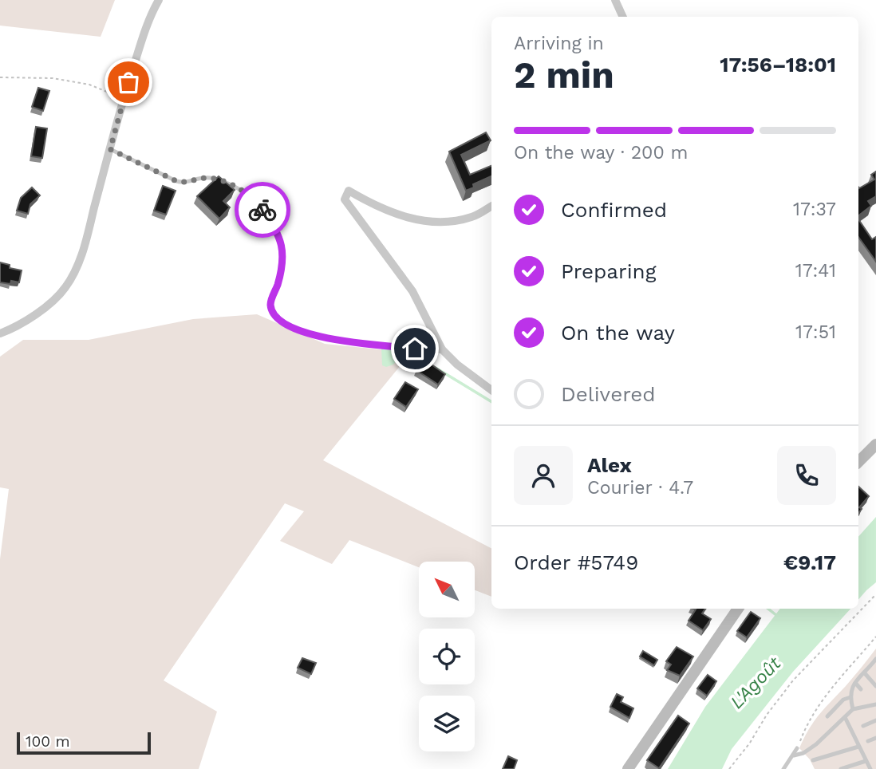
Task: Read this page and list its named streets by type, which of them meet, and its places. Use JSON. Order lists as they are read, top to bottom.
{
  "water": ["L'Agoût"],
  "scale_bar": "100 m",
  "north": "top left",
  "page": {
    "heading": ["2 min", "Arriving in", "17:56–18:01"],
    "panel": [
      "Alex",
      "Courier · 4.7",
      "Order #5749",
      "€9.17"
    ],
    "bar": "On the way · 200 m",
    "list": [
      ["Confirmed", "17:37"],
      ["Preparing", "17:41"],
      ["On the way", "17:51"],
      "Delivered"
    ],
    "scale": "100 m"
  }
}
